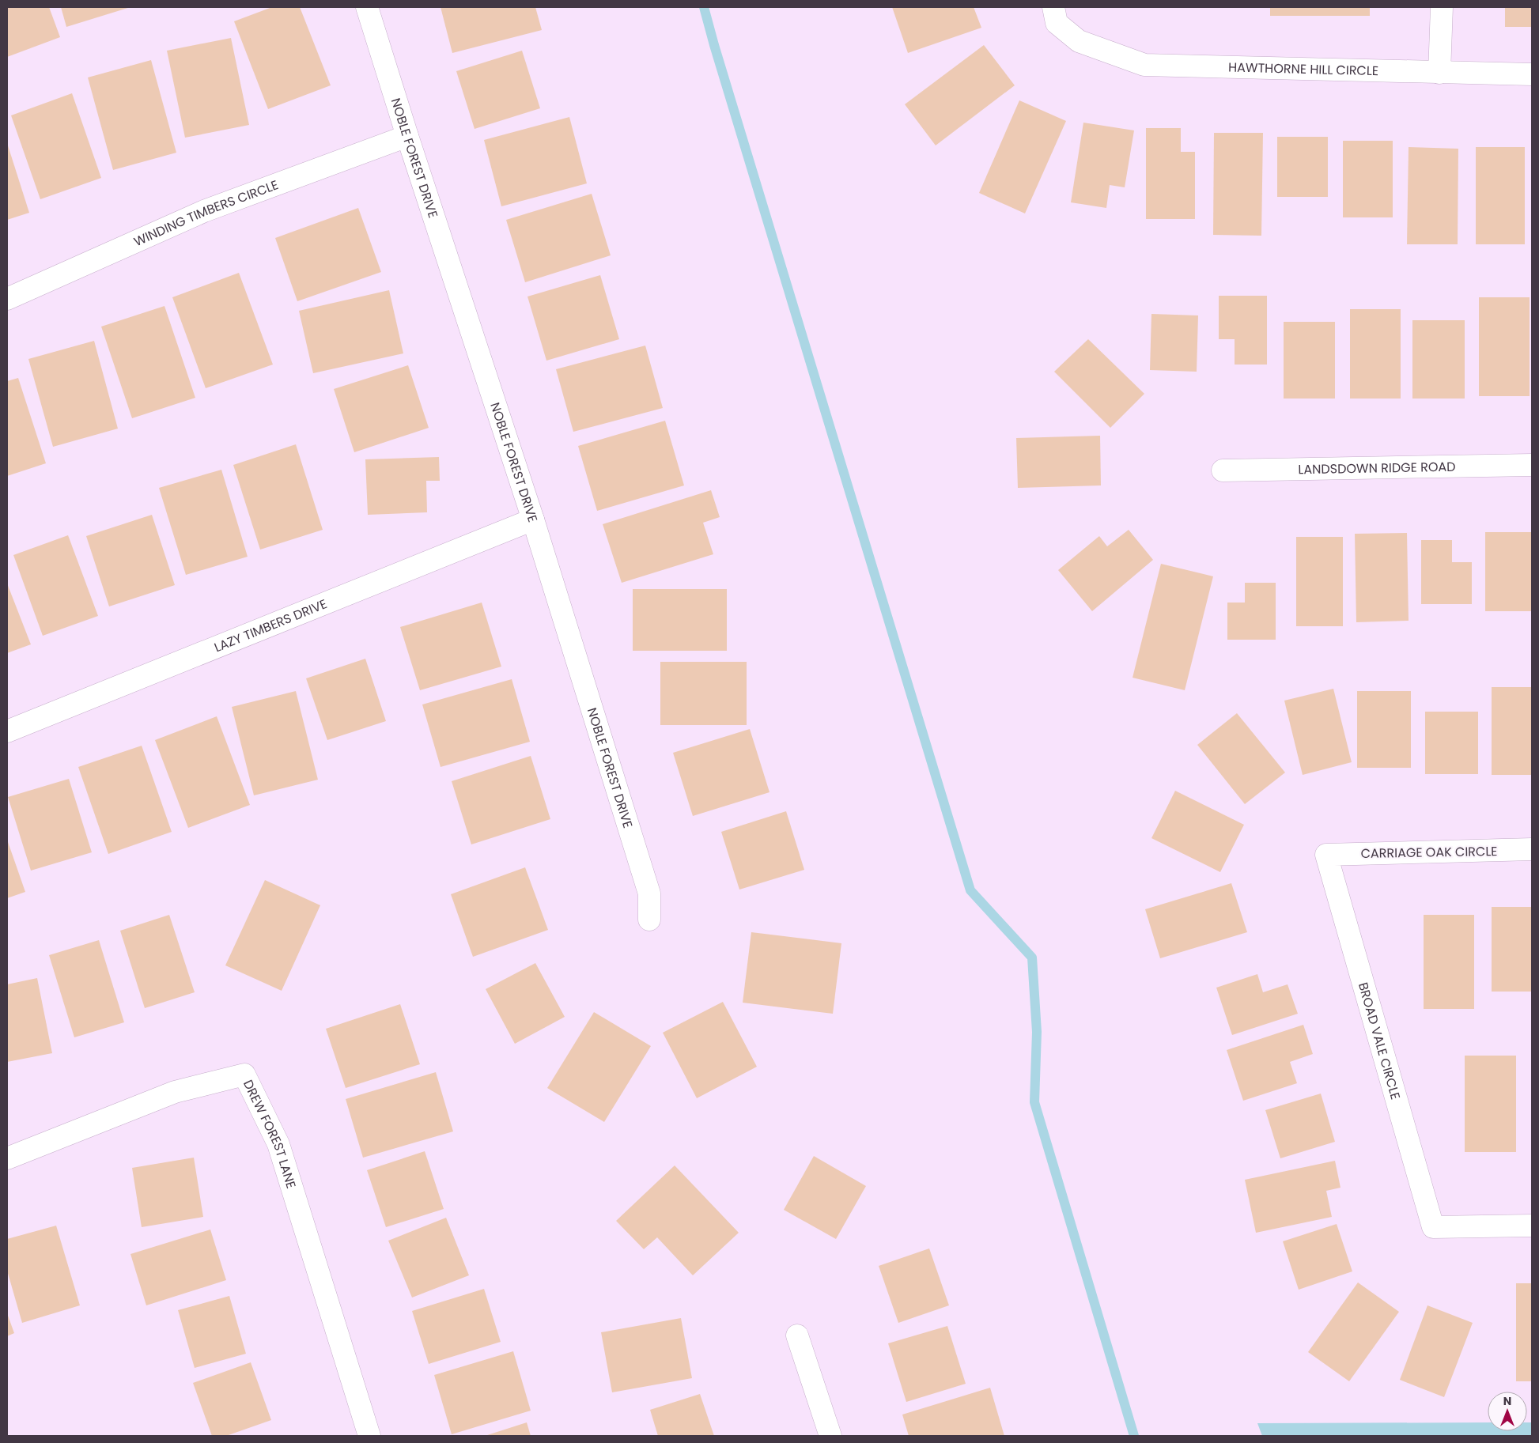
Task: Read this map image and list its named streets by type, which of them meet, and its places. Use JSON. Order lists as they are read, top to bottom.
{
  "streets": {
    "street": [
      "HAWTHORNE HILL CIRCLE",
      "NOBLE FOREST DRIVE",
      "WINDING TIMBERS CIRCLE",
      "LANDSDOWN RIDGE ROAD",
      "LAZY TIMBERS DRIVE",
      "CARRIAGE OAK CIRCLE",
      "BROAD VALE CIRCLE",
      "DREW FOREST LANE"
    ]
  },
  "crossings": [
    ["NOBLE FOREST DRIVE", "WINDING TIMBERS CIRCLE"],
    ["NOBLE FOREST DRIVE", "LAZY TIMBERS DRIVE"],
    ["CARRIAGE OAK CIRCLE", "BROAD VALE CIRCLE"]
  ],
  "north": "top"
}
